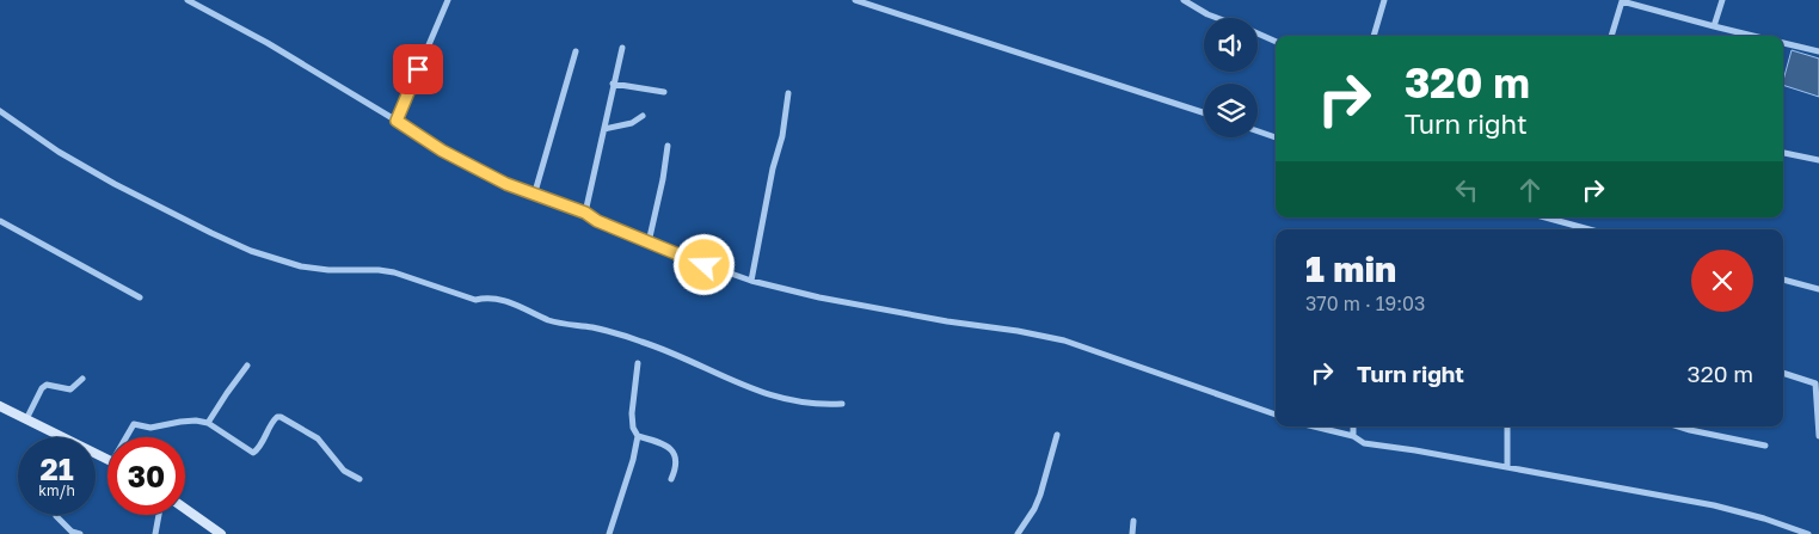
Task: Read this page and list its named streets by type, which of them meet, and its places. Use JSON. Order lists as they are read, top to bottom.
{
  "page": {
    "turn": ["320 m", "Turn right"],
    "heading": ["1 min", "370 m · 19:03"],
    "list": [
      {
        "name": "Turn right",
        "value": "320 m"
      }
    ],
    "speed": "21 km/h",
    "limit": "30"
  }
}
